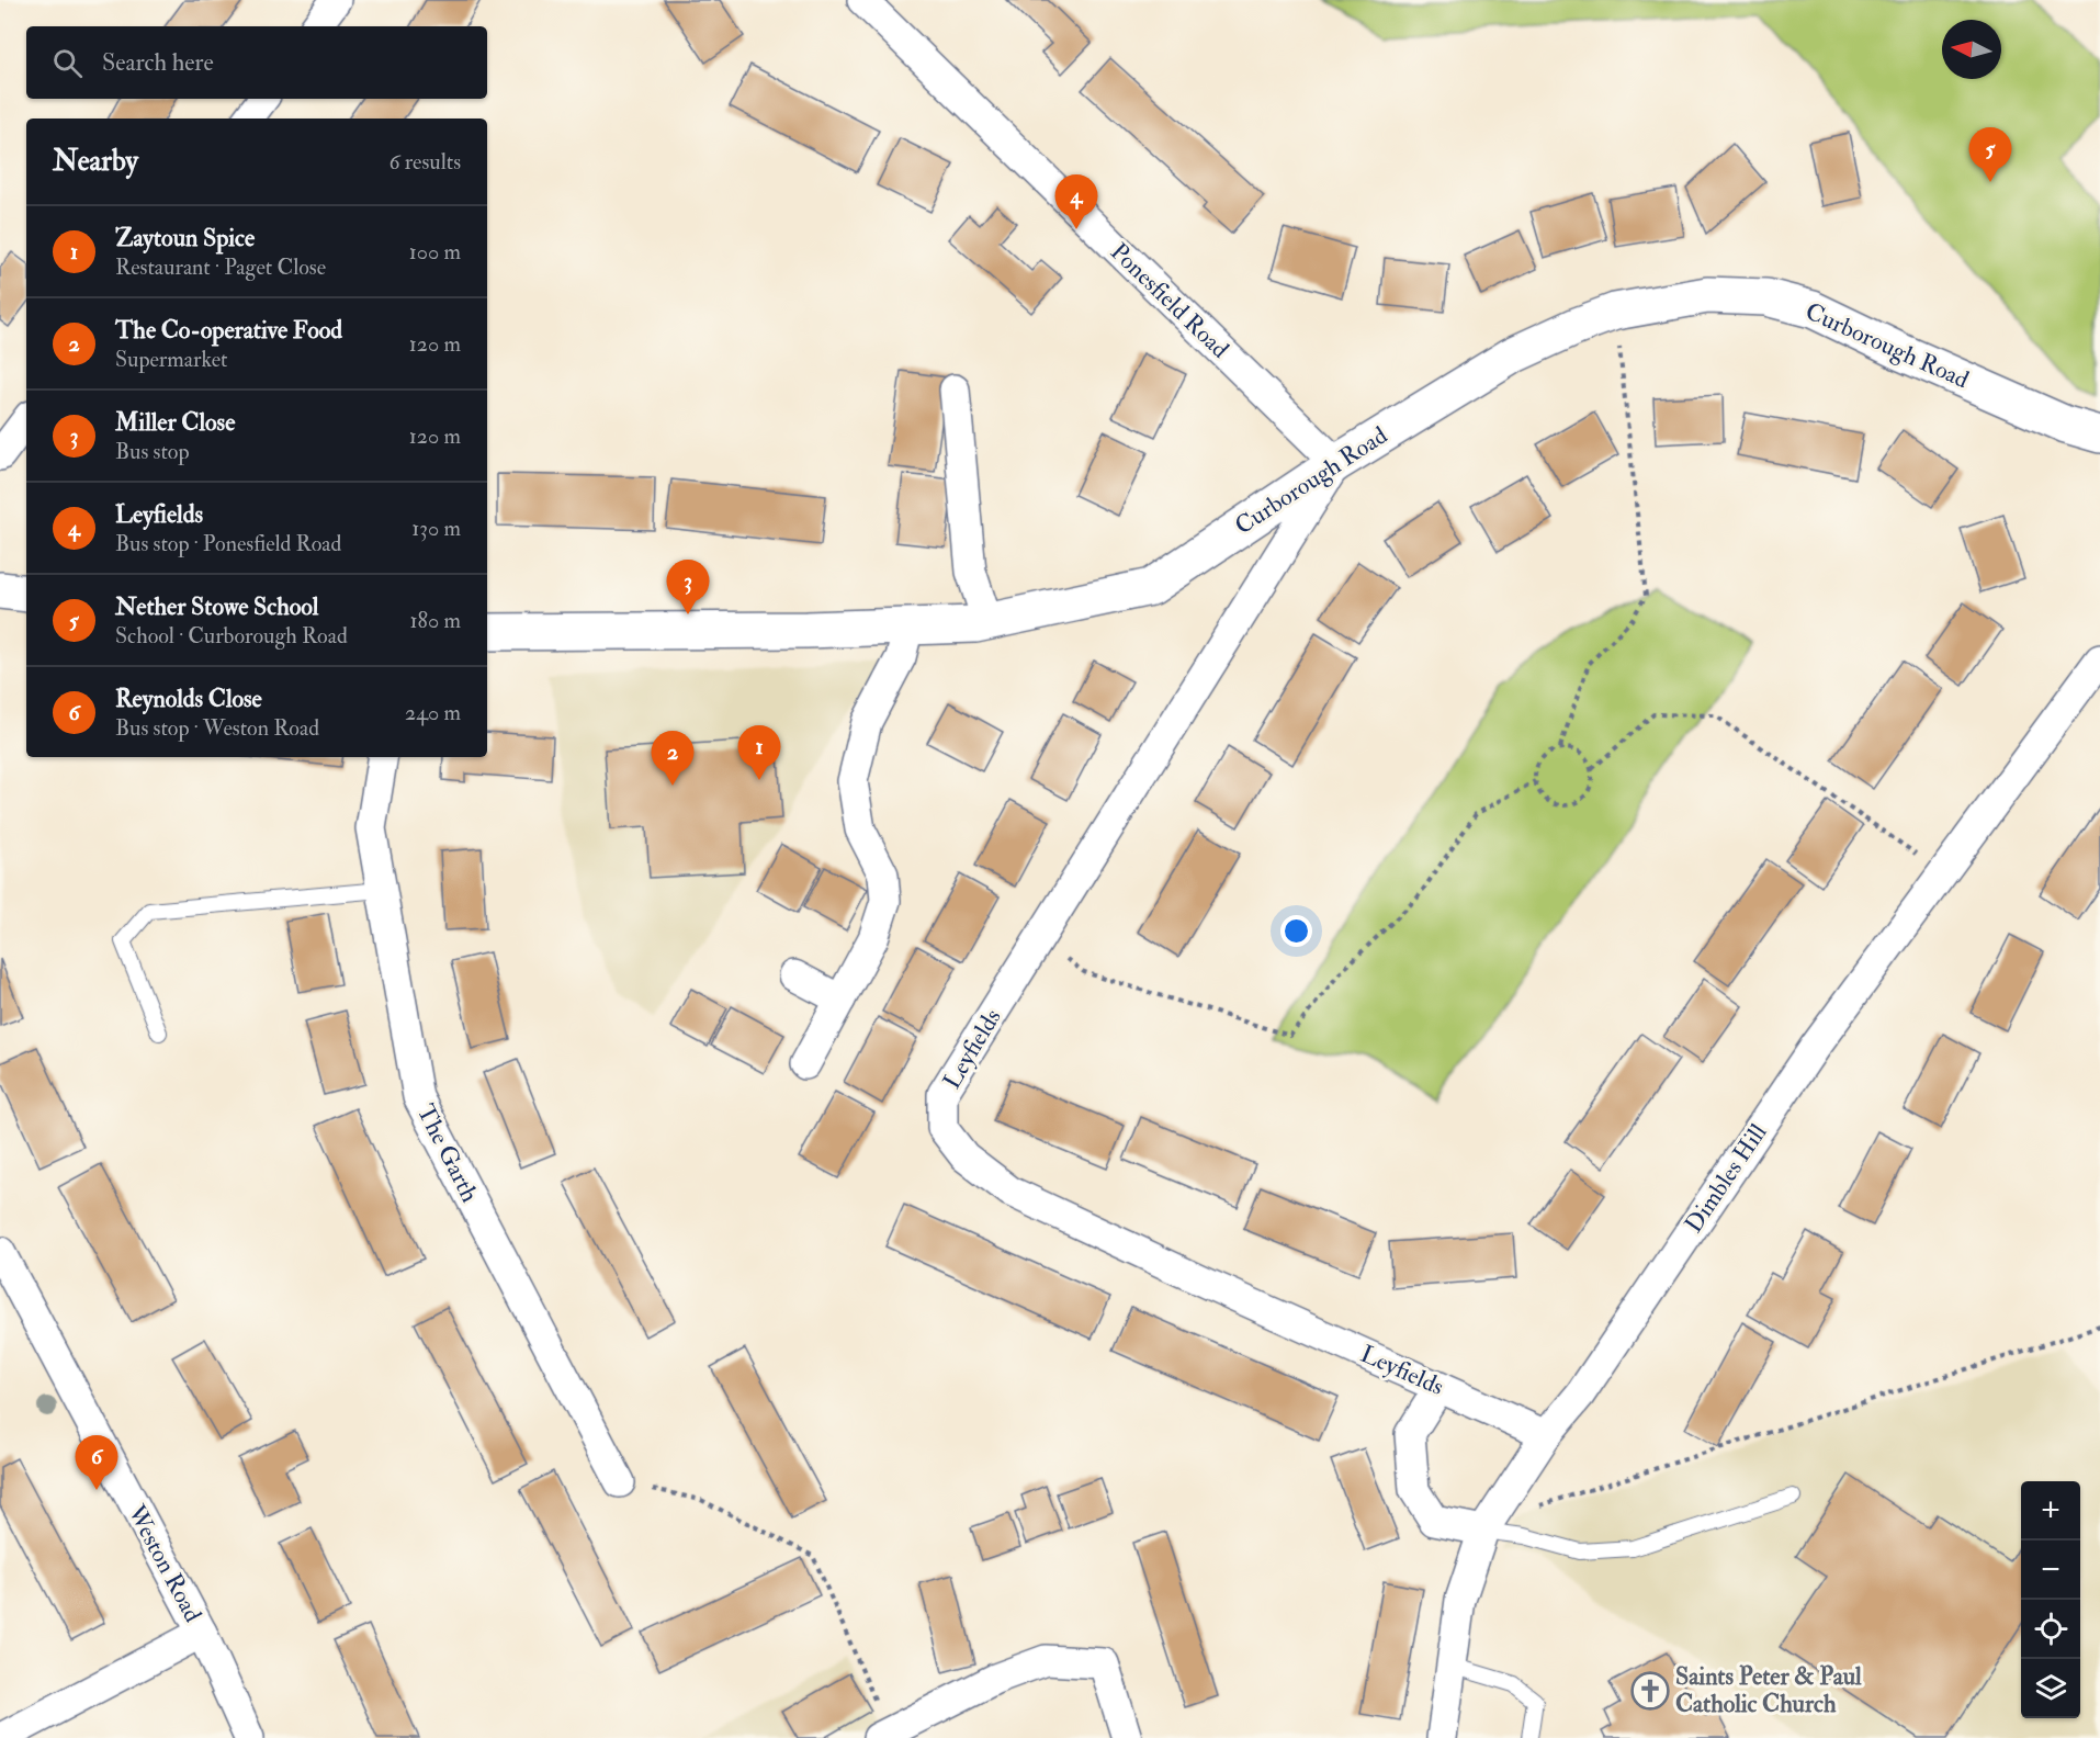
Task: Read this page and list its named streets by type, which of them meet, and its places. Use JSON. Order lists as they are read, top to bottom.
{
  "streets": {
    "street": [
      "Ponesfield Road",
      "Curborough Road",
      "Leyfields",
      "The Garth",
      "Dimbles Hill",
      "Weston Road"
    ]
  },
  "crossings": [
    ["Ponesfield Road", "Curborough Road"],
    ["Ponesfield Road", "Leyfields"],
    ["Curborough Road", "Leyfields"],
    ["Leyfields", "Dimbles Hill"]
  ],
  "places": {
    "church": ["Saints Peter & Paul Catholic Church"]
  },
  "north": "left",
  "page": {
    "search": "Search here",
    "heading": ["Nearby", "6 results"],
    "pins": [
      "5",
      "4",
      "3",
      "1",
      "2",
      "6"
    ],
    "list": [
      {
        "mark": "1",
        "name": "Zaytoun Spice",
        "note": "Restaurant · Paget Close",
        "value": "100 m"
      },
      {
        "mark": "2",
        "name": "The Co-operative Food",
        "note": "Supermarket",
        "value": "120 m"
      },
      {
        "mark": "3",
        "name": "Miller Close",
        "note": "Bus stop",
        "value": "120 m"
      },
      {
        "mark": "4",
        "name": "Leyfields",
        "note": "Bus stop · Ponesfield Road",
        "value": "130 m"
      },
      {
        "mark": "5",
        "name": "Nether Stowe School",
        "note": "School · Curborough Road",
        "value": "180 m"
      },
      {
        "mark": "6",
        "name": "Reynolds Close",
        "note": "Bus stop · Weston Road",
        "value": "240 m"
      }
    ],
    "map_buttons": ["+", "−"]
  }
}
